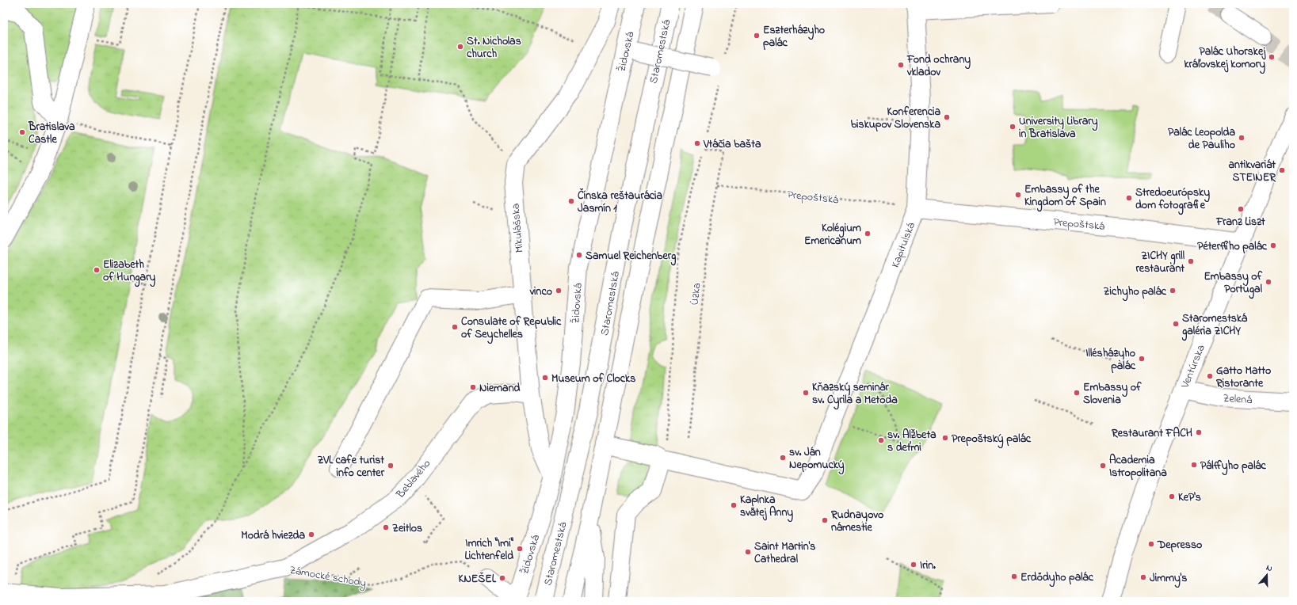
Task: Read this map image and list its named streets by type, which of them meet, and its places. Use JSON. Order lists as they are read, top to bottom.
{
  "streets": {
    "street": [
      "Židovská",
      "Staromestská",
      "Prepoštská",
      "Mikulášska",
      "Kapitulská",
      "Ventúrska",
      "Zelená",
      "Beblavého",
      "Zámocké schody"
    ],
    "path": ["Úzka"]
  },
  "crossings": [
    ["Židovská", "Mikulášska"],
    ["Prepoštská", "Kapitulská"],
    ["Prepoštská", "Úzka"],
    ["Prepoštská", "Ventúrska"],
    ["Mikulášska", "Beblavého"],
    ["Ventúrska", "Zelená"],
    ["Beblavého", "Zámocké schody"]
  ],
  "places": [
    "Eszterházyho palác",
    "St. Nicholas church",
    "Palác Uhorskej kráľovskej komory",
    "Fond ochrany vkladov",
    "Konferencia biskupov Slovenska",
    "University Library in Bratislava",
    "Bratislava Castle",
    "Palác Leopolda de Pauliho",
    "Vtáčia bašta",
    "antikvariát STEINER",
    "Embassy of the Kingdom of Spain",
    "Stredoeurópsky dom fotografie",
    "Čínska reštaurácia Jasmín 1",
    "Franz Liszt",
    "Kolégium Emericanum",
    "Péterffiho palác",
    "Samuel Reichenberg",
    "ZICHY grill restaurant",
    "Elizabeth of Hungary",
    "Embassy of Portugal",
    "vinco",
    "Zichyho palác",
    "Staromestská galéria ZICHY",
    "Consulate of Republic of Seychelles",
    "Illésházyho palác",
    "Gatto Matto Ristorante",
    "Museum of Clocks",
    "Niemand",
    "Kňazský seminár sv. Cyrila a Metoda",
    "Embassy of Slovenia",
    "Restaurant FACH",
    "Prepoštský palác",
    "sv. Alžbeta s deťmi",
    "sv. Ján Nepomucký",
    "Pálffyho palác",
    "ZVL cafe turist info center",
    "Academia Istropolitana",
    "KeP's",
    "Kaplnka svätej Anny",
    "Rudnayovo námestie",
    "Zeitlos",
    "Modrá hviezda",
    "Depresso",
    "Imrich \"Imi\" Lichtenfeld",
    "Saint Martin's Cathedral",
    "Irin.",
    "Erdődyho palác",
    "Jimmy's",
    "KNEŠEL"
  ],
  "north": "top"
}
